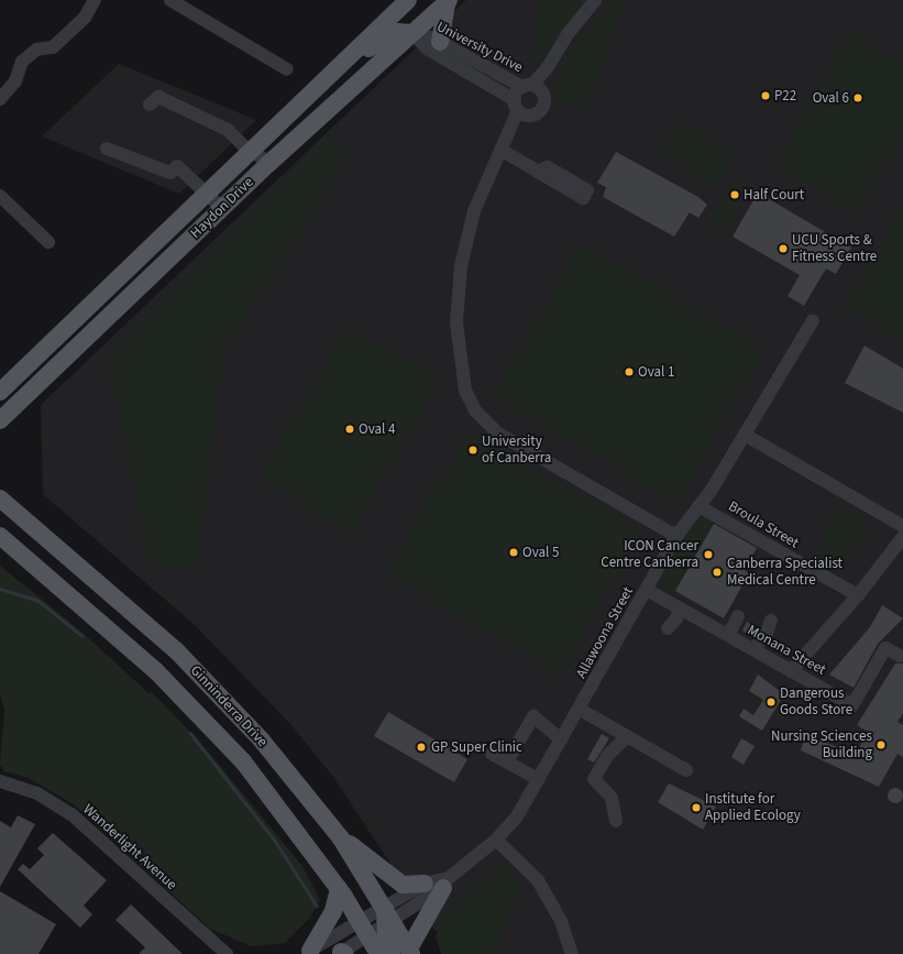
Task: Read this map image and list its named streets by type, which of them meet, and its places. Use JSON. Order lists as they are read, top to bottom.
{
  "streets": {
    "main road": ["Haydon Drive", "Ginninderra Drive"],
    "street": [
      "University Drive",
      "Broula Street",
      "Allawoona Street",
      "Monana Street",
      "Wanderlight Avenue"
    ]
  },
  "crossings": [
    ["University Drive", "Haydon Drive"],
    ["Broula Street", "Allawoona Street"],
    ["Allawoona Street", "Monana Street"],
    ["Allawoona Street", "Ginninderra Drive"]
  ],
  "places": [
    "P22",
    "Oval 6",
    "Half Court",
    "UCU Sports & Fitness Centre",
    "Oval 1",
    "Oval 4",
    "University of Canberra",
    "Oval 5",
    "ICON Cancer Centre Canberra",
    "Canberra Specialist Medical Centre",
    "Dangerous Goods Store",
    "Nursing Sciences Building",
    "GP Super Clinic",
    "Institute for Applied Ecology"
  ]
}
